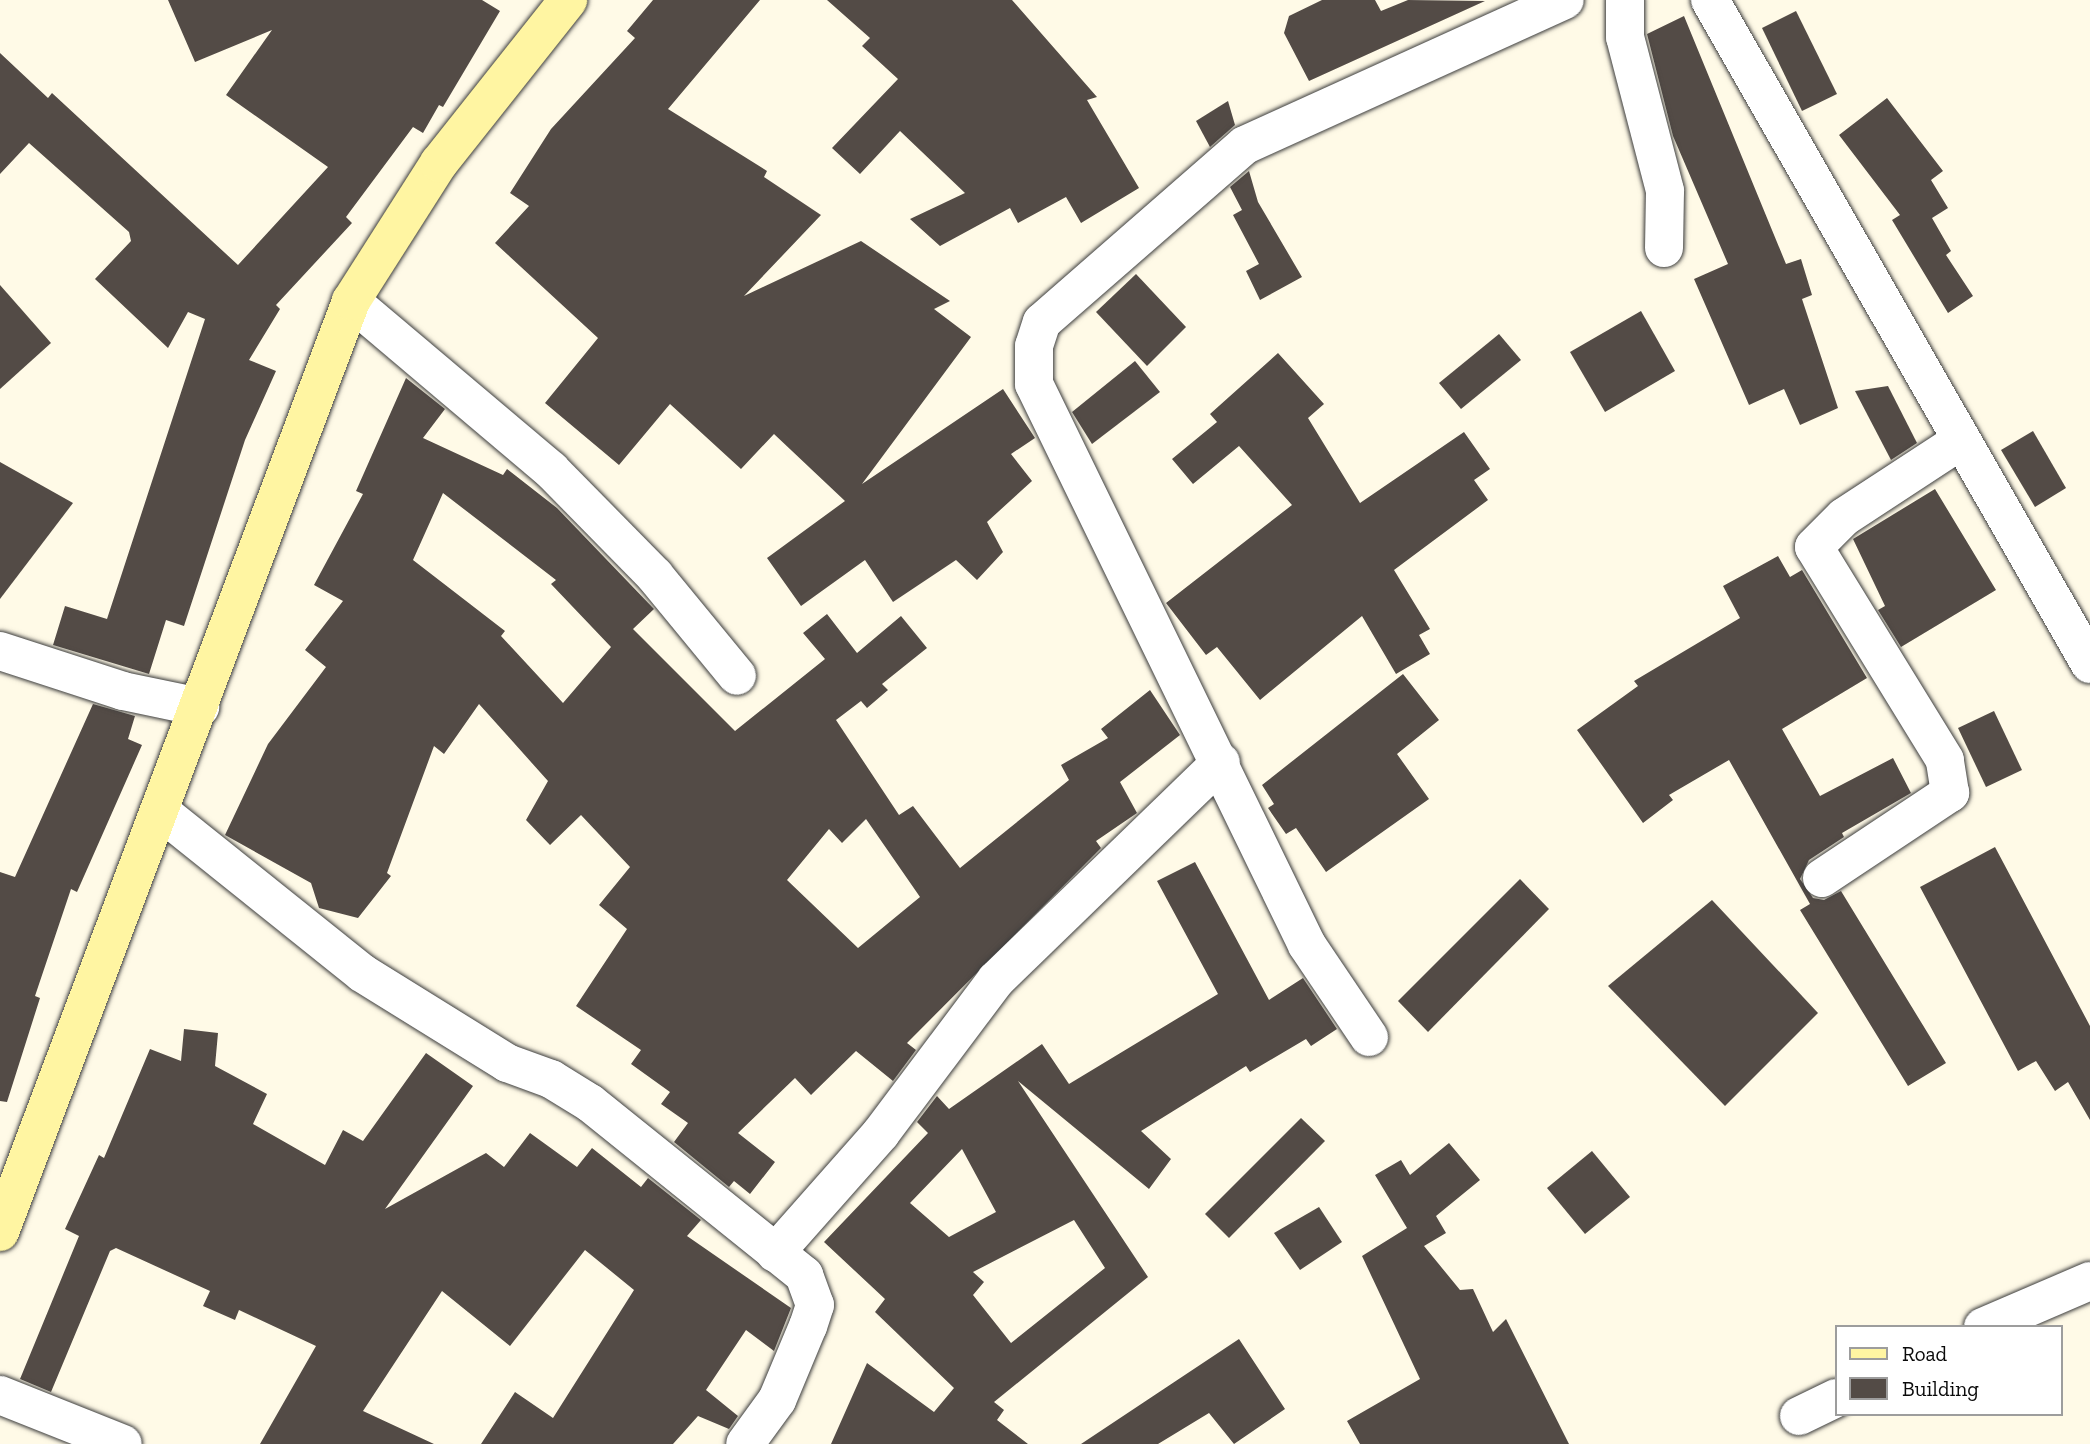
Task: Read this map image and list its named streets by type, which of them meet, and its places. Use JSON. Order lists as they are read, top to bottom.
{
  "legend": ["Road", "Building"]
}
